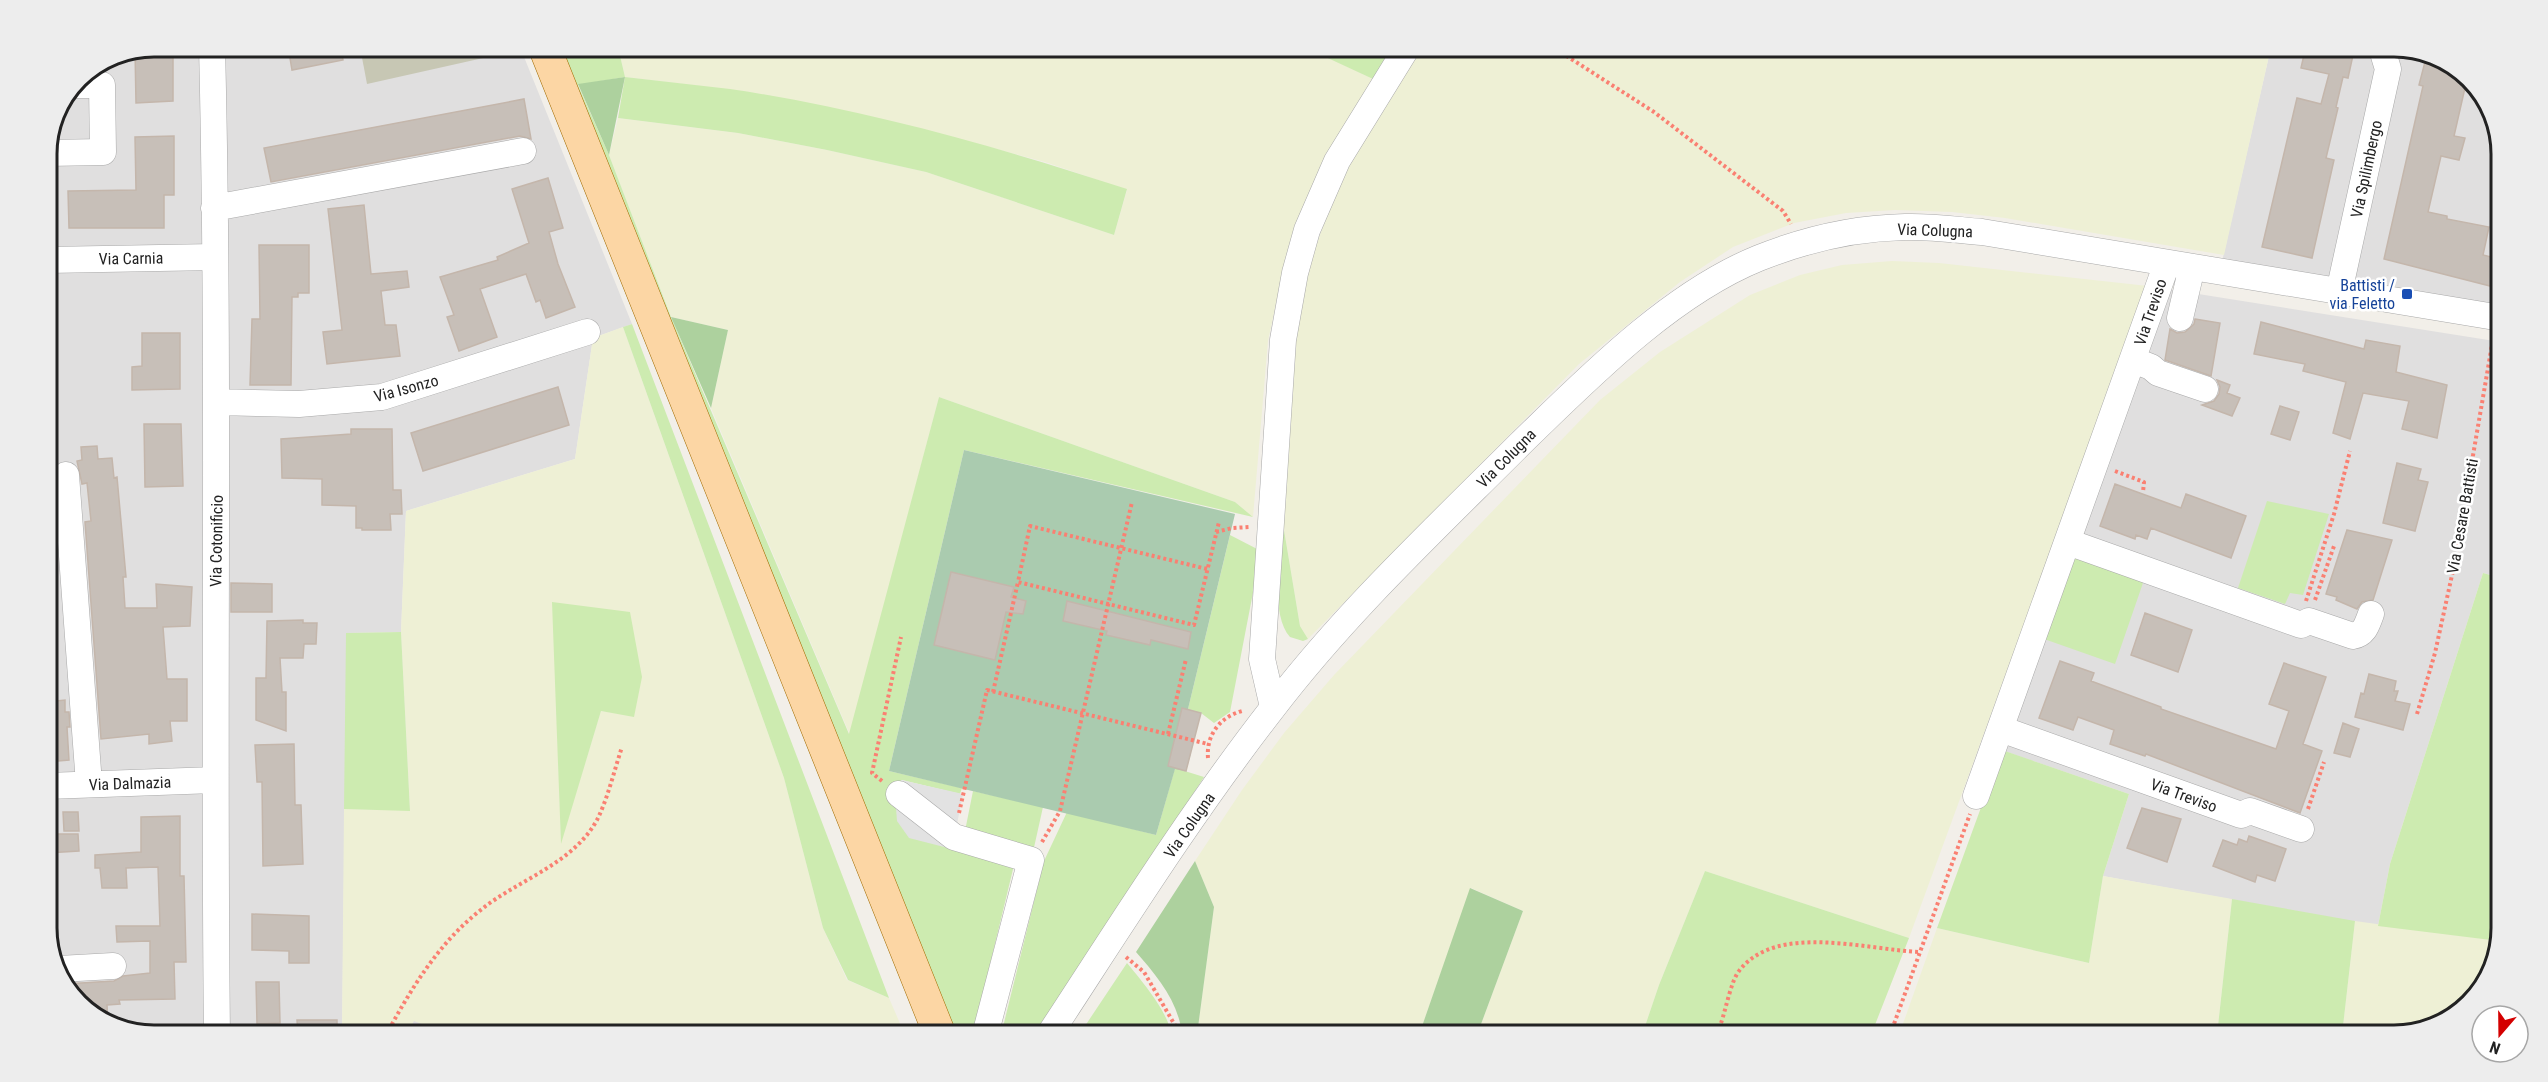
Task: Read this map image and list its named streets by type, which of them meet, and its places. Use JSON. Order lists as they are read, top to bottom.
{
  "streets": {
    "street": [
      "Via Spilimbergo",
      "Via Colugna",
      "Via Carnia",
      "Via Treviso",
      "Via Isonzo",
      "Via Cotonificio",
      "Via Dalmazia"
    ],
    "path": ["Via Cesare Battisti"]
  },
  "crossings": [
    ["Via Colugna", "Via Treviso"],
    ["Via Carnia", "Via Cotonificio"],
    ["Via Isonzo", "Via Cotonificio"],
    ["Via Cotonificio", "Via Dalmazia"]
  ],
  "places": {
    "transit": ["Battisti / via Feletto"]
  },
  "north": "bottom"
}
